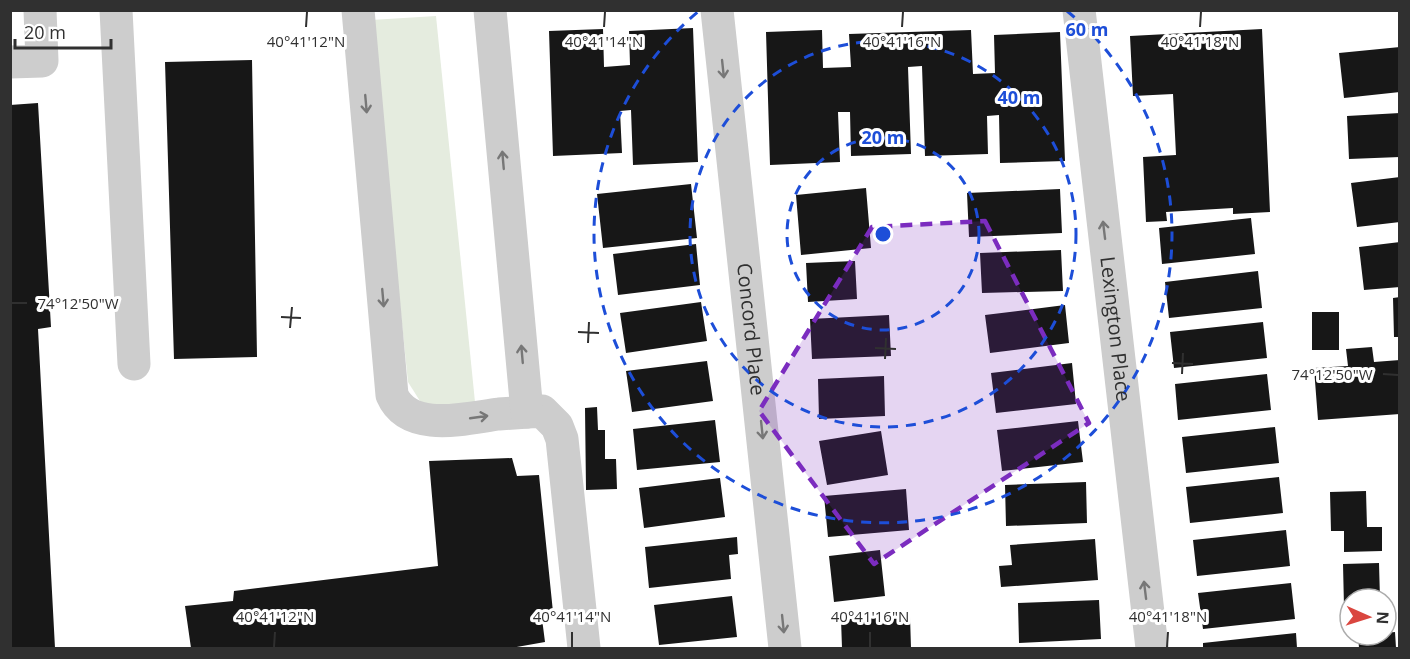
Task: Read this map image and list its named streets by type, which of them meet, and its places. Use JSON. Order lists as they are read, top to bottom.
{
  "streets": {
    "street": ["Concord Place", "Lexington Place"]
  },
  "one_way": ["Lexington Place"],
  "scale_bar": "20 m",
  "north": "right",
  "coordinates": [
    "40°41'12\"N",
    "40°41'14\"N",
    "40°41'16\"N",
    "40°41'18\"N",
    "74°12'50\"W"
  ],
  "rings": ["60 m", "40 m", "20 m"]
}
